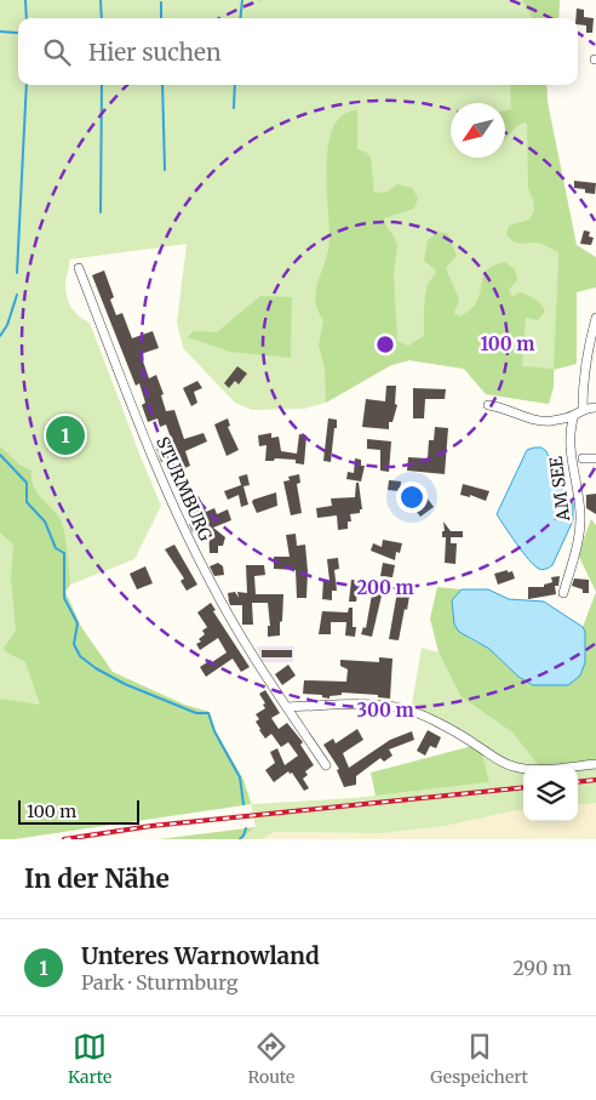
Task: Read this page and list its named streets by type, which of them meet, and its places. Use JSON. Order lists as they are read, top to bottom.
{
  "streets": {
    "street": ["STURMBURG", "AM SEE"]
  },
  "scale_bar": "100 m",
  "north": "bottom left",
  "page": {
    "search": "Hier suchen",
    "pins": "1",
    "scale": "100 m",
    "heading": "In der Nähe",
    "list": [
      {
        "mark": "1",
        "name": "Unteres Warnowland",
        "note": "Park · Sturmburg",
        "value": "290 m"
      }
    ],
    "nav": ["Karte", "Route", "Gespeichert"]
  },
  "rings": ["100 m", "200 m", "300 m"]
}
